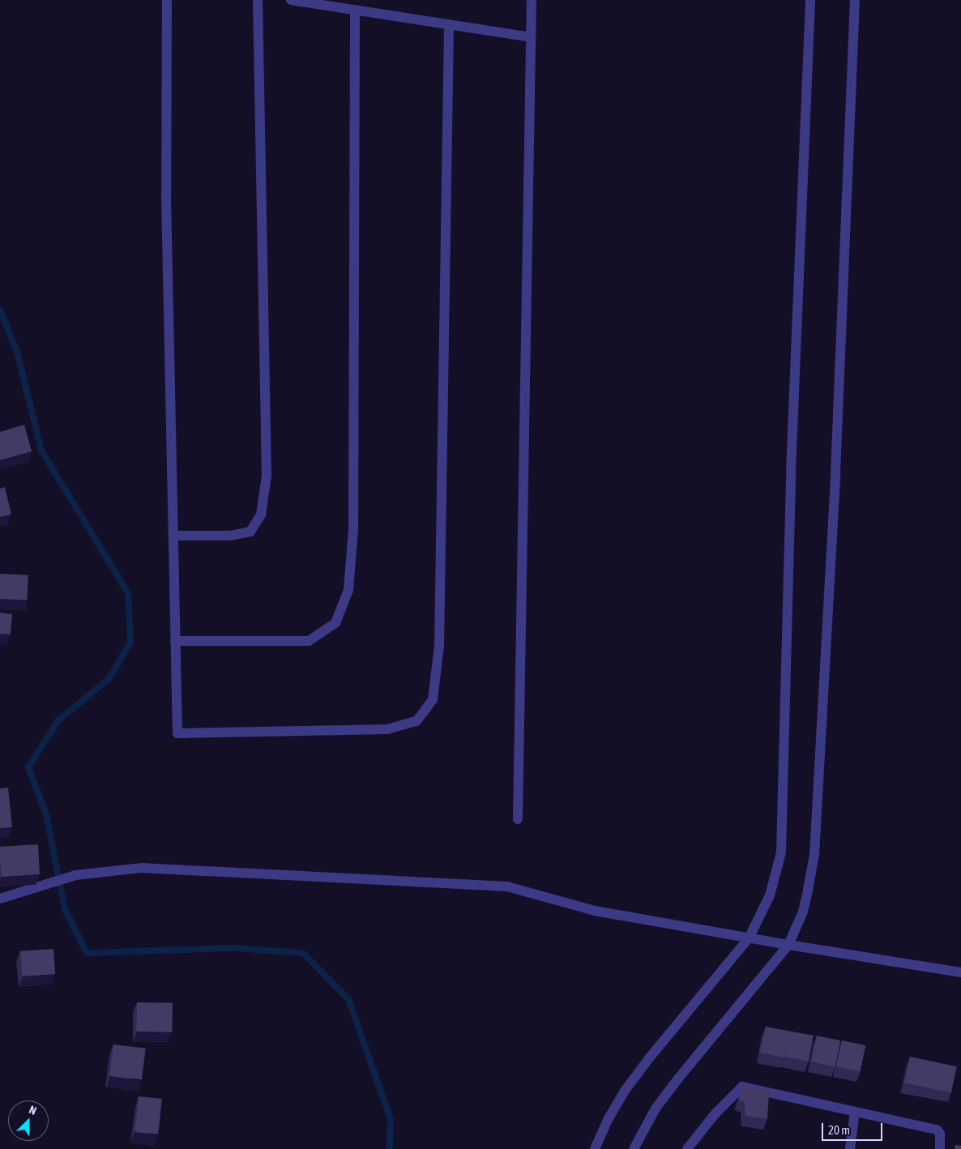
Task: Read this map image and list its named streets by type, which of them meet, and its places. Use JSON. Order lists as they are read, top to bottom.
{
  "scale_bar": "20 m",
  "north": "top right"
}
